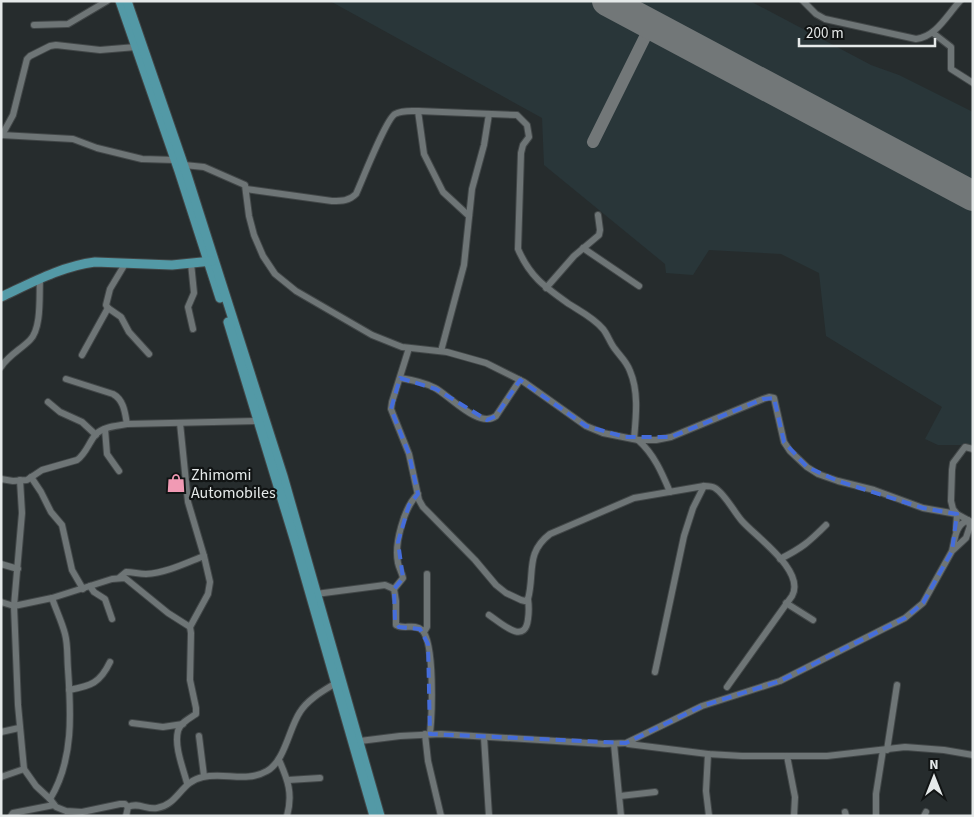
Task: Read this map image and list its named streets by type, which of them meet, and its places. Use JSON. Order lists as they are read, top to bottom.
{
  "places": {
    "shop": ["Zhimomi Automobiles"]
  },
  "scale_bar": "200 m",
  "north": "top"
}
